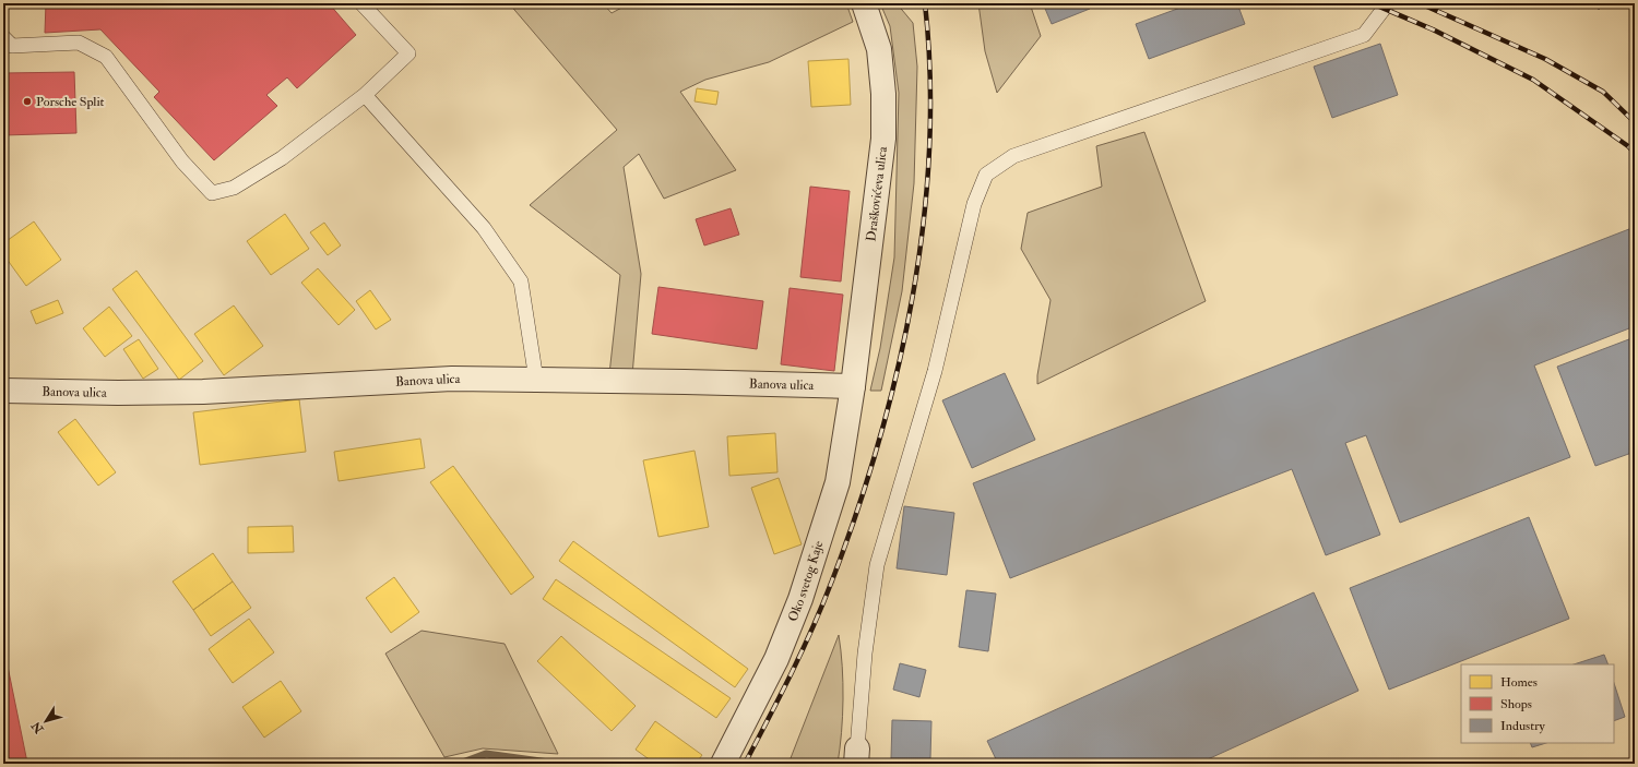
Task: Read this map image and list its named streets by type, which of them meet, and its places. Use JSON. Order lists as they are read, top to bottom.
{
  "streets": {
    "street": ["Draškovićeva ulica", "Banova ulica", "Oko svetog Kaje"]
  },
  "crossings": [
    ["Draškovićeva ulica", "Banova ulica"],
    ["Draškovićeva ulica", "Oko svetog Kaje"],
    ["Banova ulica", "Oko svetog Kaje"]
  ],
  "places": ["Porsche Split"],
  "legend": ["Homes", "Shops", "Industry"],
  "north": "bottom left"
}
